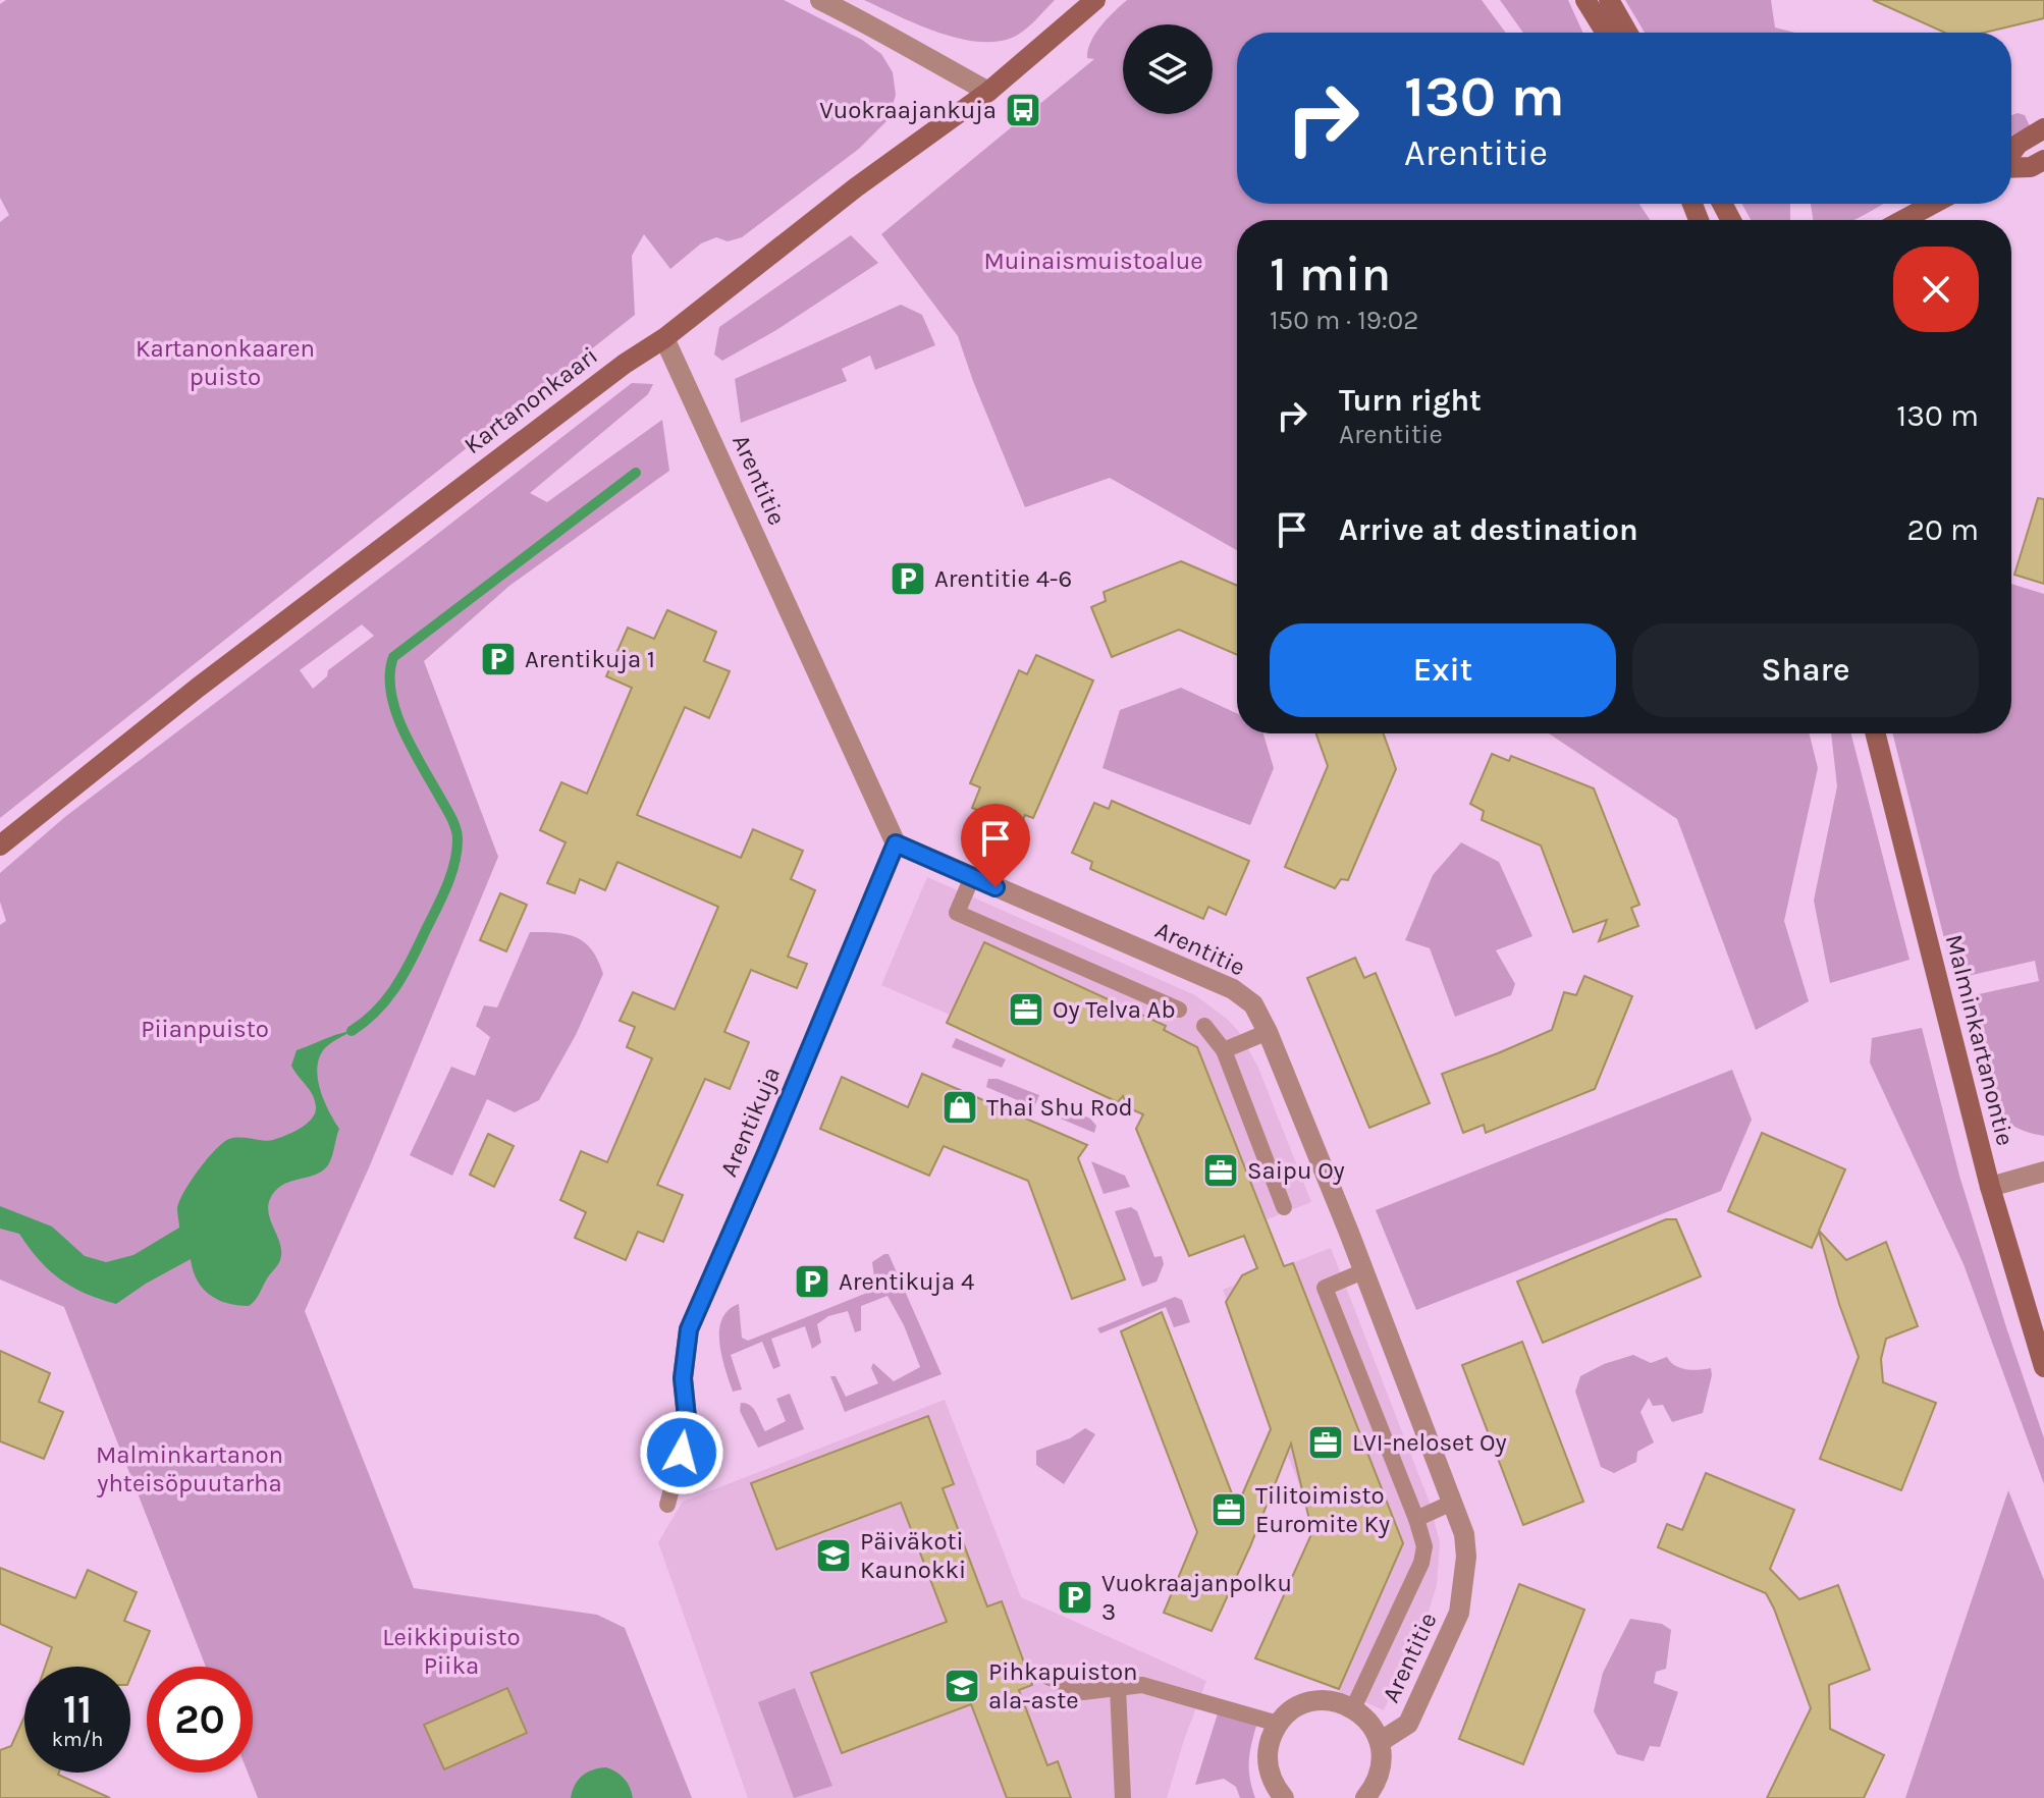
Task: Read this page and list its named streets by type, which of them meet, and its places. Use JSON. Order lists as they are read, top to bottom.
{
  "streets": {
    "street": [
      "Kartanonkaari",
      "Arentitie",
      "Malminkartanontie",
      "Arentikuja"
    ]
  },
  "crossings": [
    ["Kartanonkaari", "Arentitie"],
    ["Arentitie", "Arentikuja"]
  ],
  "parks": [
    "Muinaismuistoalue",
    "Kartanonkaaren puisto",
    "Piianpuisto",
    "Malminkartanon yhteisöpuutarha",
    "Leikkipuisto Piika"
  ],
  "places": {
    "bus stop": ["Vuokraajankuja"],
    "parking": [
      "Arentitie 4-6",
      "Arentikuja 1",
      "Arentikuja 4",
      "Vuokraajanpolku 3"
    ],
    "office": [
      "Oy Telva Ab",
      "Saipu Oy",
      "LVI-neloset Oy",
      "Tilitoimisto Euromite Ky"
    ],
    "shop": ["Thai Shu Rod"],
    "school or university": ["Päiväkoti Kaunokki", "Pihkapuiston ala-aste"]
  },
  "page": {
    "turn": ["130 m", "Arentitie"],
    "heading": ["1 min", "150 m · 19:02"],
    "list": [
      {
        "name": "Turn right",
        "note": "Arentitie",
        "value": "130 m"
      },
      {
        "name": "Arrive at destination",
        "value": "20 m"
      }
    ],
    "buttons": ["Exit", "Share"],
    "speed": "11 km/h",
    "limit": "20"
  }
}
